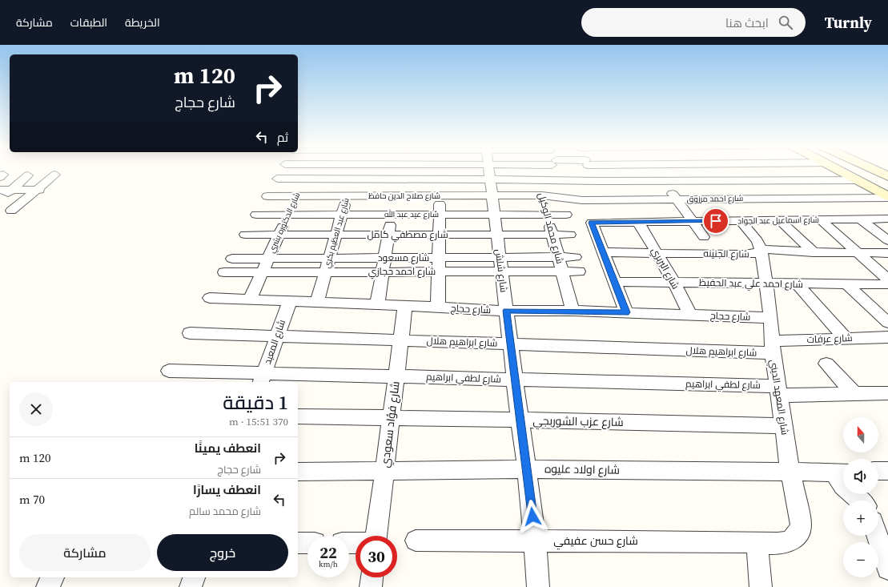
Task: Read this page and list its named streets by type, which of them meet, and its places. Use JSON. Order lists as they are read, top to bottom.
{
  "streets": {
    "street": [
      "شارع صلاح الدين حافظ",
      "شارع احمد مرزوق",
      "شارع عيد عبد الله",
      "شارع اسماعيل عبد الجواد",
      "شارع الدكتوره بشري",
      "شارع محمد الوكيل",
      "شارع عبد العظيم بكري",
      "شارع مصطفي كامل",
      "شارع الجنينه",
      "شارع مسعود",
      "شارع البربري",
      "شارع شلش",
      "شارع احمد حجازي",
      "شارع احمد علي عبد الحفيظ",
      "شارع حجاج",
      "شارع عرفات",
      "شارع المعبد",
      "شارع ابراهيم هلال",
      "شارع لطفي ابراهيم",
      "شارع المعهد الديني",
      "شارع عزب الشوربجي",
      "شارع فؤاد سعودي",
      "شارع اولاد عليوه",
      "شارع حسن عفيفي"
    ]
  },
  "crossings": [
    ["شارع صلاح الدين حافظ", "شارع احمد مرزوق"],
    ["شارع صلاح الدين حافظ", "شارع الدكتوره بشري"],
    ["شارع صلاح الدين حافظ", "شارع محمد الوكيل"],
    ["شارع صلاح الدين حافظ", "شارع عبد العظيم بكري"],
    ["شارع صلاح الدين حافظ", "شارع شلش"],
    ["شارع احمد مرزوق", "شارع محمد الوكيل"],
    ["شارع عيد عبد الله", "شارع الدكتوره بشري"],
    ["شارع عيد عبد الله", "شارع محمد الوكيل"],
    ["شارع عيد عبد الله", "شارع عبد العظيم بكري"],
    ["شارع عيد عبد الله", "شارع شلش"],
    ["شارع اسماعيل عبد الجواد", "شارع الجنينه"],
    ["شارع اسماعيل عبد الجواد", "شارع البربري"],
    ["شارع اسماعيل عبد الجواد", "شارع المعهد الديني"],
    ["شارع الدكتوره بشري", "شارع مصطفي كامل"],
    ["شارع الدكتوره بشري", "شارع مسعود"],
    ["شارع الدكتوره بشري", "شارع احمد حجازي"],
    ["شارع الدكتوره بشري", "شارع حجاج"],
    ["شارع محمد الوكيل", "شارع مصطفي كامل"],
    ["شارع محمد الوكيل", "شارع مسعود"],
    ["شارع محمد الوكيل", "شارع احمد حجازي"],
    ["شارع محمد الوكيل", "شارع حجاج"],
    ["شارع عبد العظيم بكري", "شارع مصطفي كامل"],
    ["شارع عبد العظيم بكري", "شارع مسعود"],
    ["شارع عبد العظيم بكري", "شارع احمد حجازي"],
    ["شارع عبد العظيم بكري", "شارع حجاج"],
    ["شارع مصطفي كامل", "شارع شلش"],
    ["شارع الجنينه", "شارع البربري"],
    ["شارع الجنينه", "شارع المعهد الديني"],
    ["شارع مسعود", "شارع شلش"],
    ["شارع مسعود", "شارع احمد حجازي"],
    ["شارع البربري", "شارع احمد علي عبد الحفيظ"],
    ["شارع البربري", "شارع حجاج"],
    ["شارع شلش", "شارع احمد حجازي"],
    ["شارع شلش", "شارع حجاج"],
    ["شارع شلش", "شارع ابراهيم هلال"],
    ["شارع شلش", "شارع لطفي ابراهيم"],
    ["شارع شلش", "شارع عزب الشوربجي"],
    ["شارع شلش", "شارع اولاد عليوه"],
    ["شارع شلش", "شارع حسن عفيفي"],
    ["شارع احمد علي عبد الحفيظ", "شارع المعهد الديني"],
    ["شارع حجاج", "شارع المعبد"],
    ["شارع حجاج", "شارع المعهد الديني"],
    ["شارع حجاج", "شارع فؤاد سعودي"],
    ["شارع عرفات", "شارع ابراهيم هلال"],
    ["شارع عرفات", "شارع المعهد الديني"],
    ["شارع المعبد", "شارع ابراهيم هلال"],
    ["شارع المعبد", "شارع لطفي ابراهيم"],
    ["شارع ابراهيم هلال", "شارع المعهد الديني"],
    ["شارع ابراهيم هلال", "شارع فؤاد سعودي"],
    ["شارع لطفي ابراهيم", "شارع المعهد الديني"],
    ["شارع لطفي ابراهيم", "شارع فؤاد سعودي"],
    ["شارع المعهد الديني", "شارع عزب الشوربجي"],
    ["شارع المعهد الديني", "شارع اولاد عليوه"],
    ["شارع المعهد الديني", "شارع حسن عفيفي"],
    ["شارع عزب الشوربجي", "شارع فؤاد سعودي"],
    ["شارع فؤاد سعودي", "شارع اولاد عليوه"]
  ],
  "north": "top",
  "page": {
    "header": "Turnly",
    "search": "ابحث هنا",
    "nav": ["الخريطة", "الطبقات", "مشاركة"],
    "turn": ["120 m", "شارع حجاج"],
    "then": "ثم",
    "heading": ["1 دقيقة", "370 m · 15:51"],
    "map_buttons": ["+", "−"],
    "list": [
      {
        "name": "انعطف يمينًا",
        "note": "شارع حجاج",
        "value": "120 m"
      },
      {
        "name": "انعطف يسارًا",
        "note": "شارع محمد سالم",
        "value": "70 m"
      }
    ],
    "buttons": ["خروج", "مشاركة"],
    "speed": "22 km/h",
    "limit": "30"
  }
}
